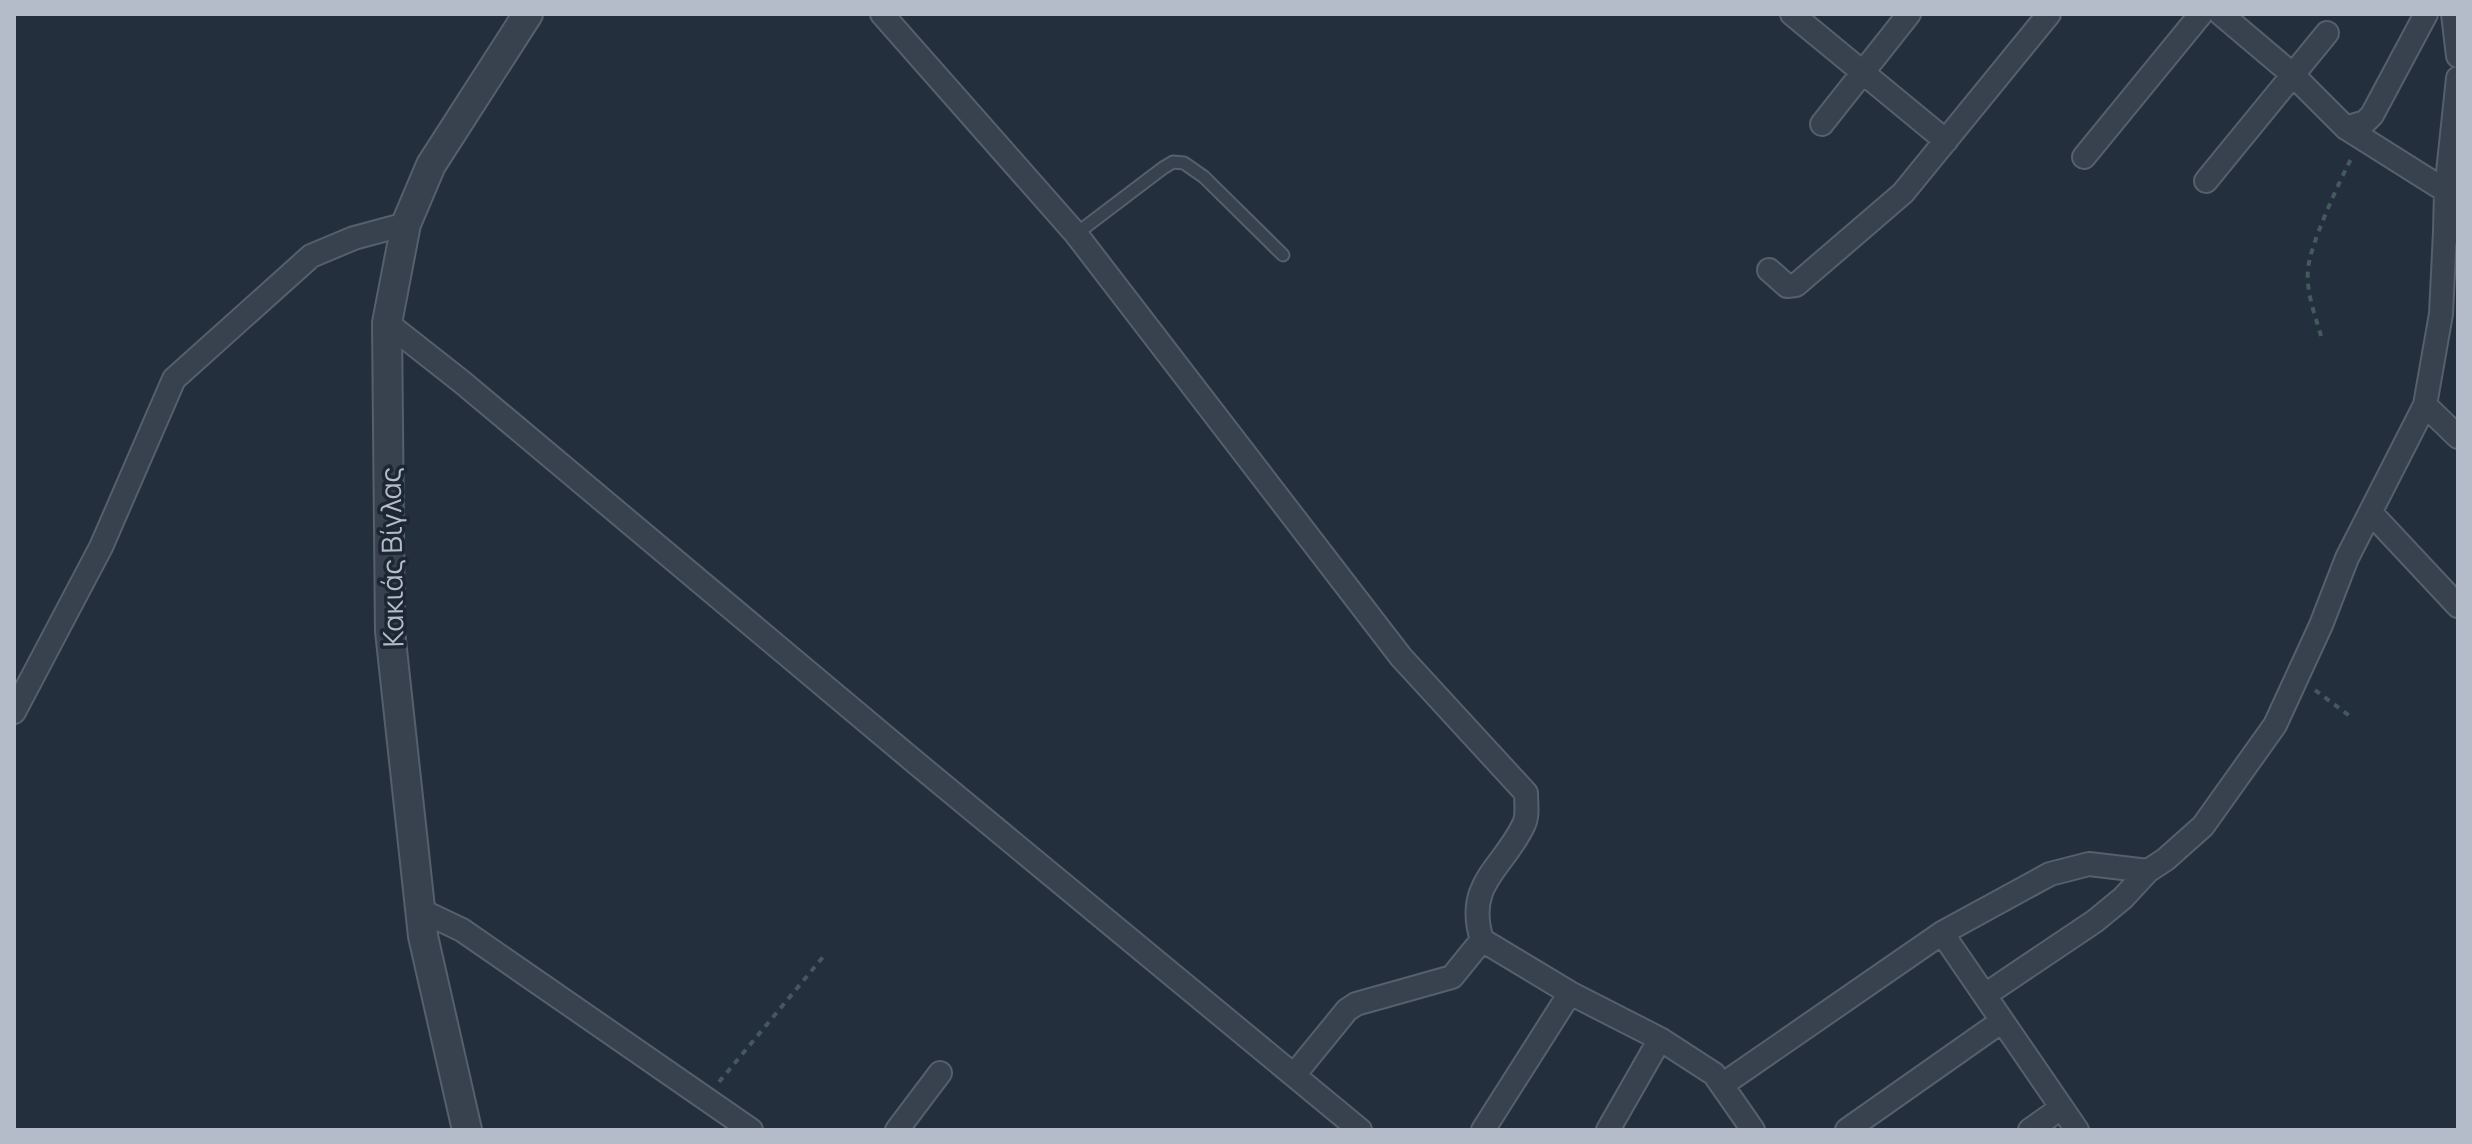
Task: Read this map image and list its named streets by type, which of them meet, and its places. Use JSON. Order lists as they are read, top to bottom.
{
  "streets": {
    "street": ["Κακιάς Βίγλας"]
  }
}
